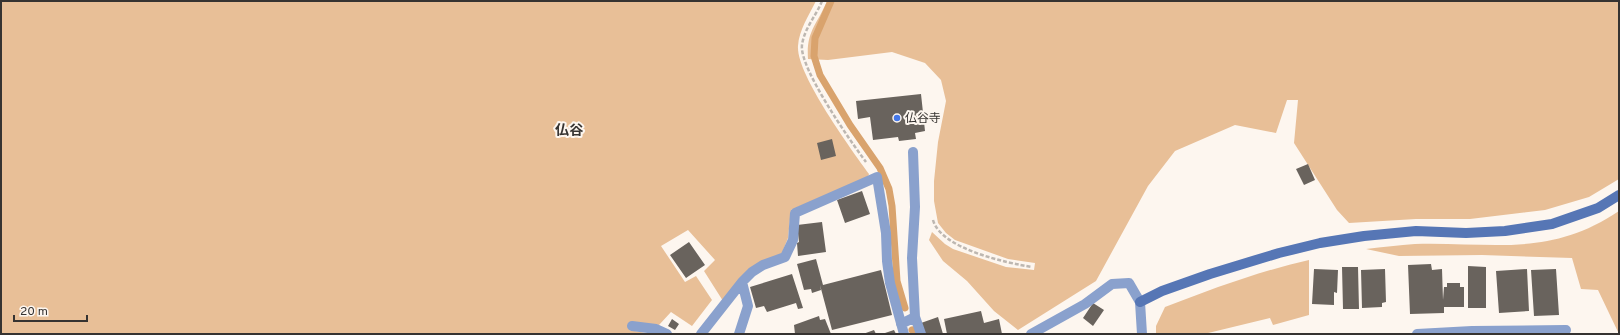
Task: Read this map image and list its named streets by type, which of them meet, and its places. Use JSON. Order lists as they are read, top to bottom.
{
  "districts": ["仏谷"],
  "places": ["仏谷寺"],
  "scale_bar": "20 m"
}
